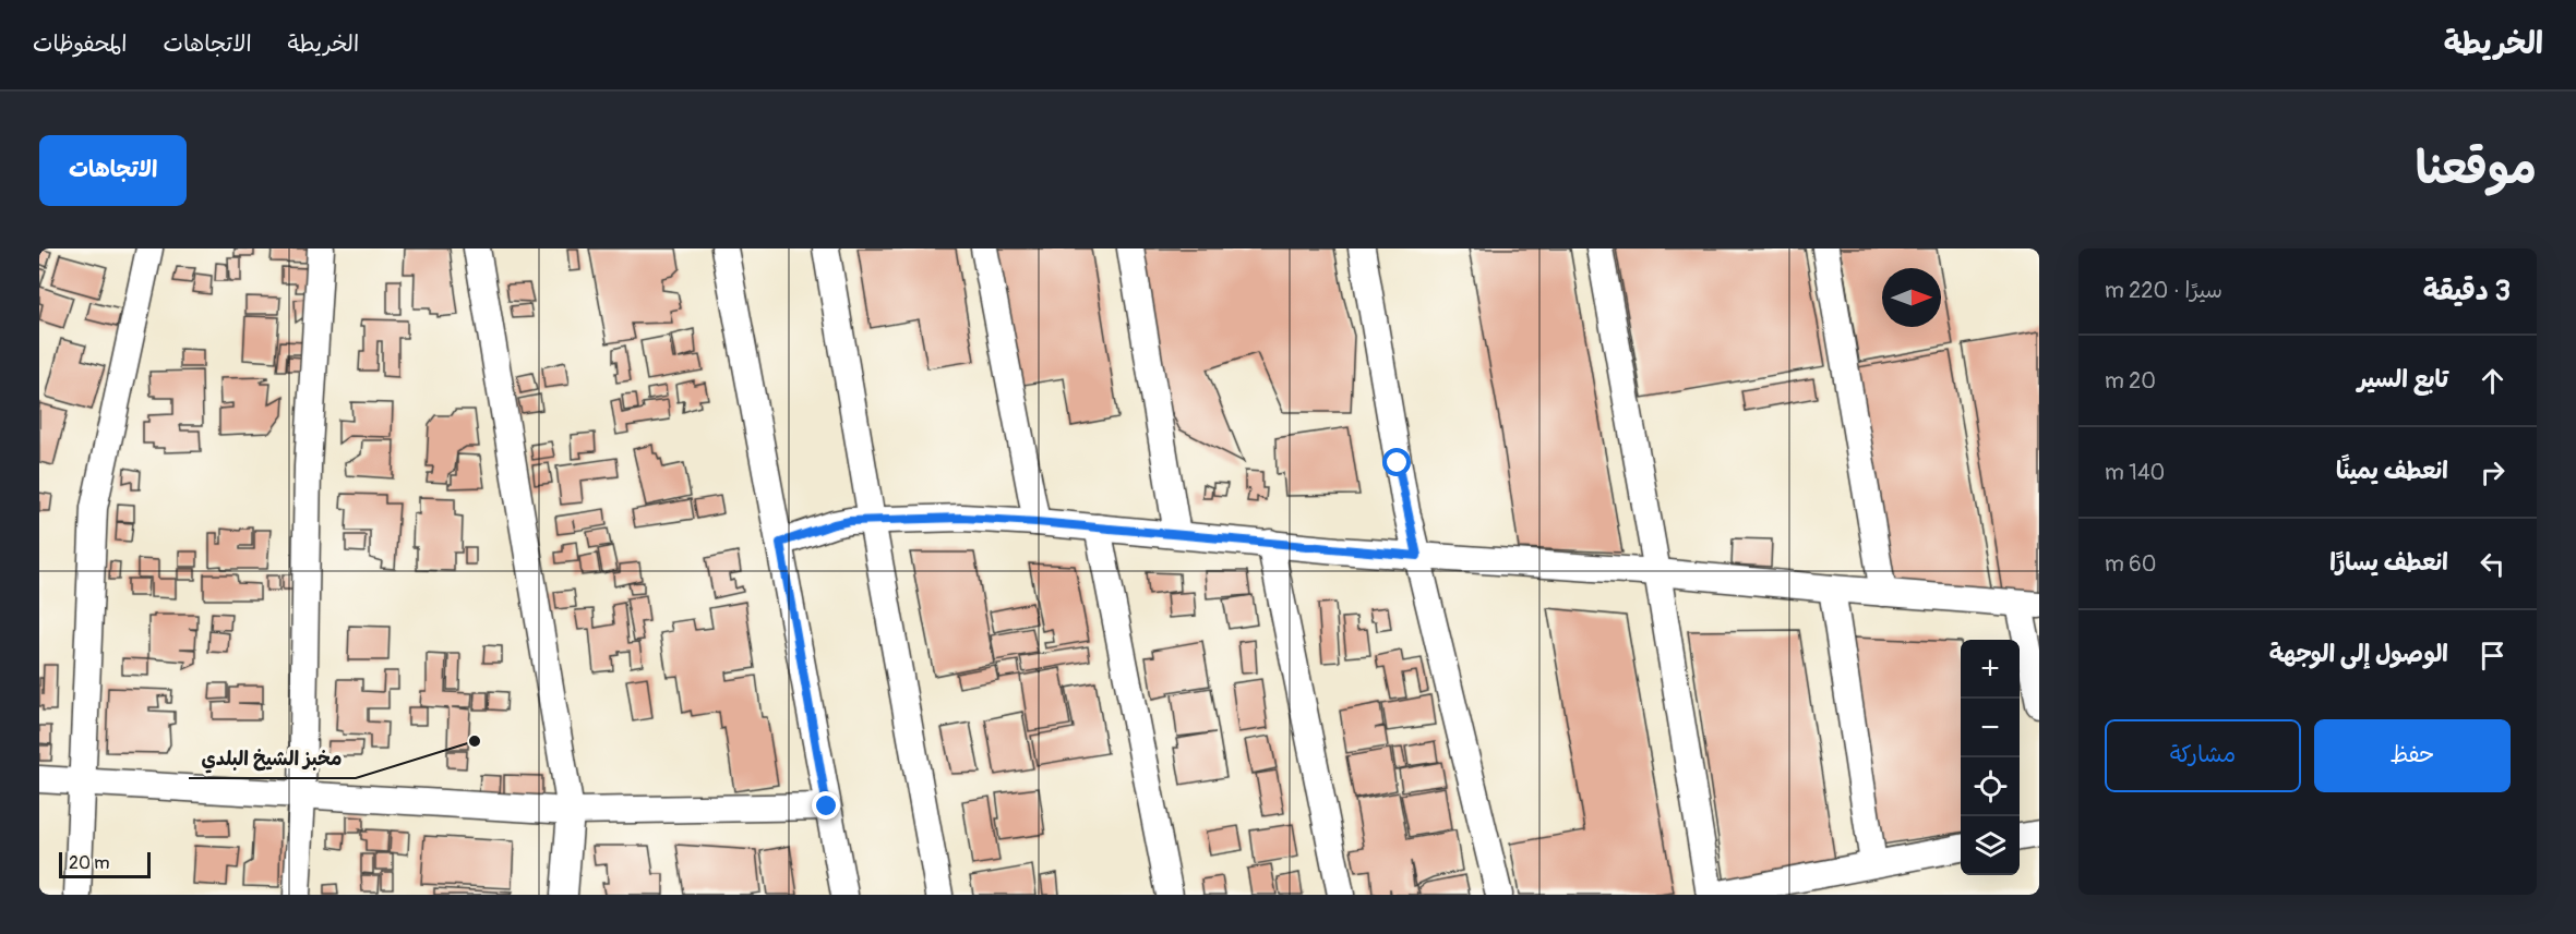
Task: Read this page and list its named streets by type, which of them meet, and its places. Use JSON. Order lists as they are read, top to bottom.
{
  "places": ["مخبز الشيخ البلدي"],
  "scale_bar": "20 m",
  "north": "right",
  "page": {
    "header": "الخريطة",
    "nav": ["الخريطة", "الاتجاهات", "المحفوظات"],
    "title": "موقعنا",
    "buttons": [
      "الاتجاهات",
      ["حفظ", "مشاركة"]
    ],
    "heading": ["3 دقيقة", "سيرًا · 220 m"],
    "list": [
      ["تابع السير", "20 m"],
      ["انعطف يمينًا", "140 m"],
      ["انعطف يسارًا", "60 m"],
      "الوصول إلى الوجهة"
    ],
    "map_buttons": ["+", "−"],
    "scale": "20 m"
  }
}
